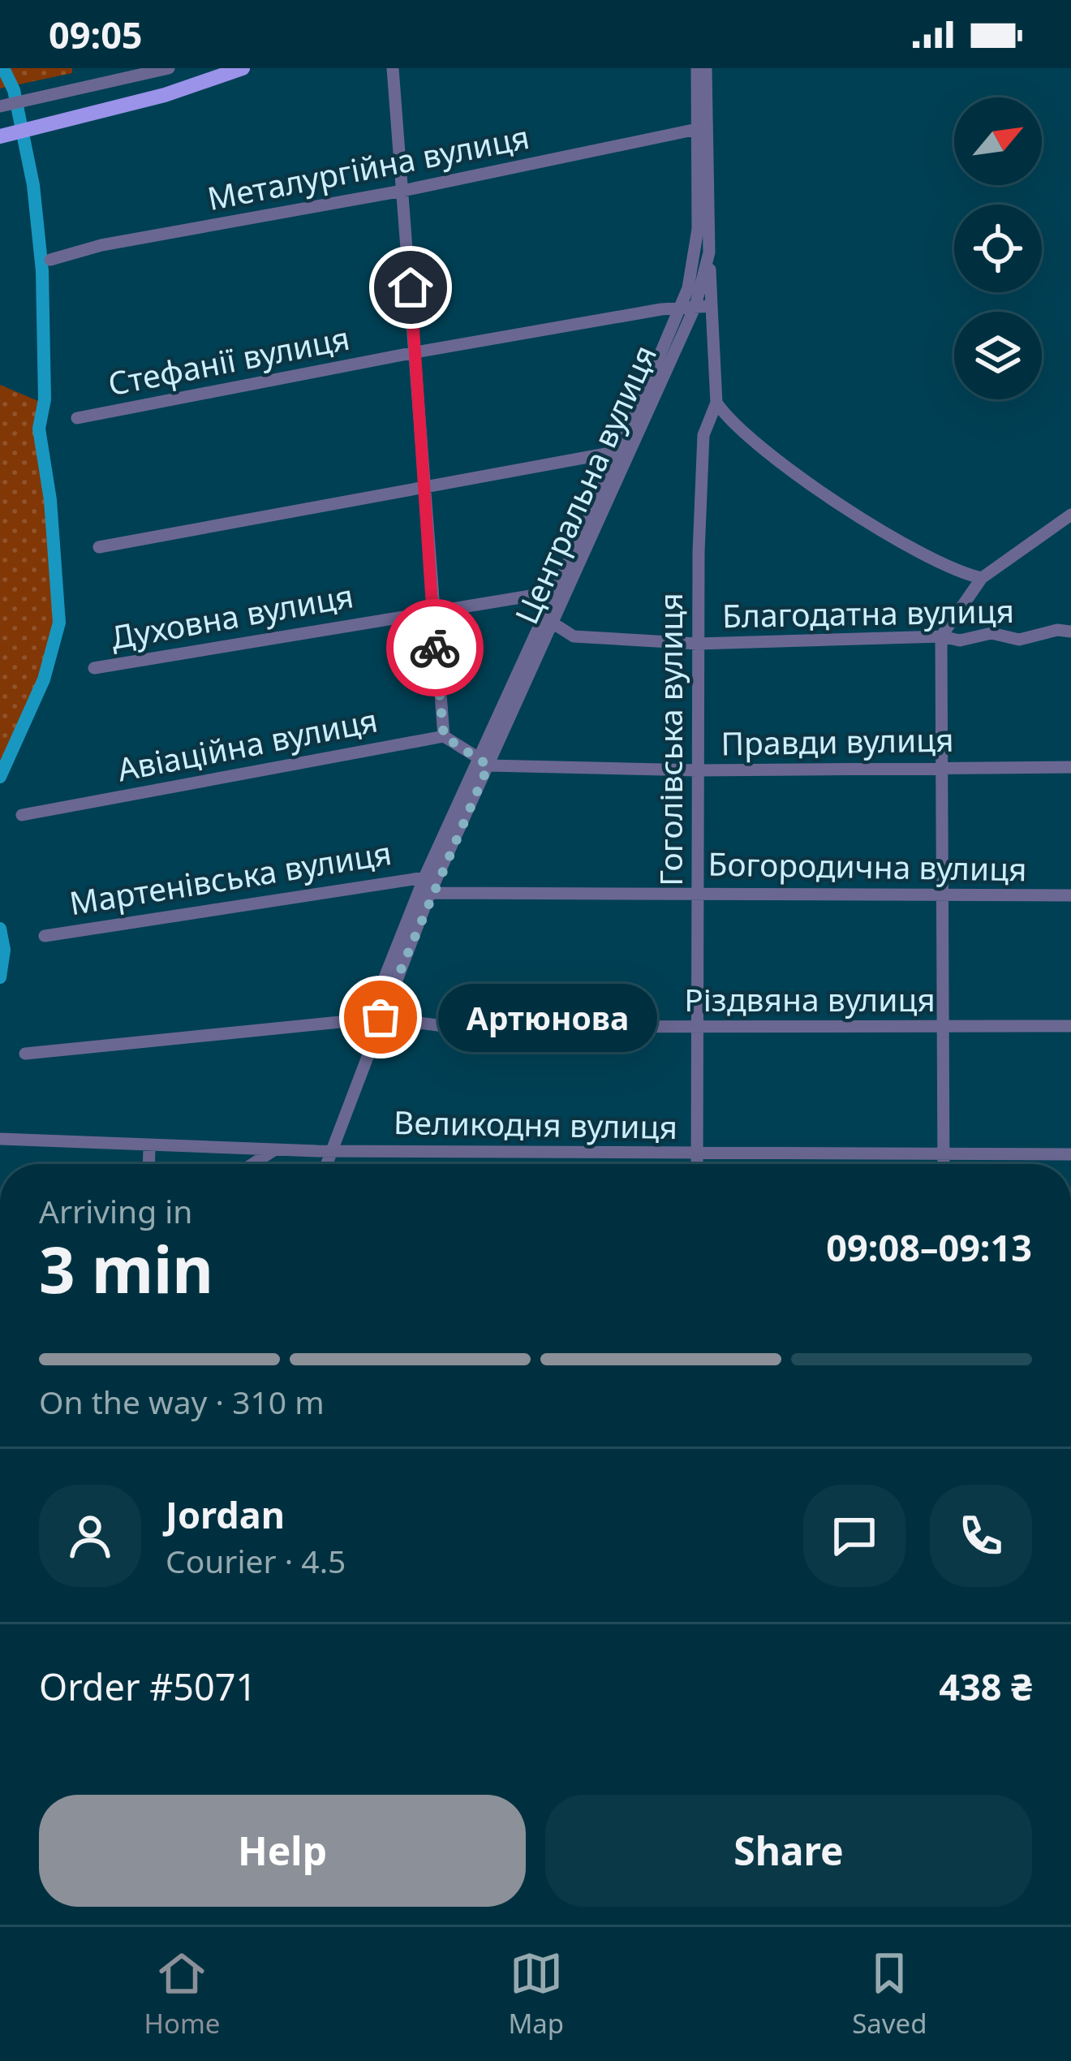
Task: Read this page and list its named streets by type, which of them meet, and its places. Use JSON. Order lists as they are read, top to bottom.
{
  "streets": {
    "street": [
      "Металургійна вулиця",
      "Стефанії вулиця",
      "Центральна вулиця",
      "Благодатна вулиця",
      "Духовна вулиця",
      "Гоголівська вулиця",
      "Правди вулиця",
      "Авіаційна вулиця",
      "Богородична вулиця",
      "Мартенівська вулиця",
      "Різдвяна вулиця",
      "Великодня вулиця"
    ]
  },
  "crossings": [
    ["Металургійна вулиця", "Центральна вулиця"],
    ["Стефанії вулиця", "Центральна вулиця"],
    ["Центральна вулиця", "Благодатна вулиця"],
    ["Центральна вулиця", "Духовна вулиця"],
    ["Центральна вулиця", "Гоголівська вулиця"],
    ["Центральна вулиця", "Правди вулиця"],
    ["Центральна вулиця", "Богородична вулиця"],
    ["Центральна вулиця", "Мартенівська вулиця"],
    ["Центральна вулиця", "Різдвяна вулиця"],
    ["Центральна вулиця", "Великодня вулиця"],
    ["Благодатна вулиця", "Гоголівська вулиця"],
    ["Гоголівська вулиця", "Правди вулиця"],
    ["Гоголівська вулиця", "Богородична вулиця"],
    ["Гоголівська вулиця", "Різдвяна вулиця"],
    ["Гоголівська вулиця", "Великодня вулиця"]
  ],
  "places": ["Артюнова"],
  "north": "top right",
  "page": {
    "status": "09:05",
    "bubble": "Артюнова",
    "heading": ["3 min", "Arriving in", "09:08–09:13"],
    "panel": [
      "Jordan",
      "Courier · 4.5",
      "Order #5071",
      "438 ₴"
    ],
    "bar": "On the way · 310 m",
    "buttons": ["Help", "Share"],
    "tabs": ["Home", "Map", "Saved"]
  }
}
